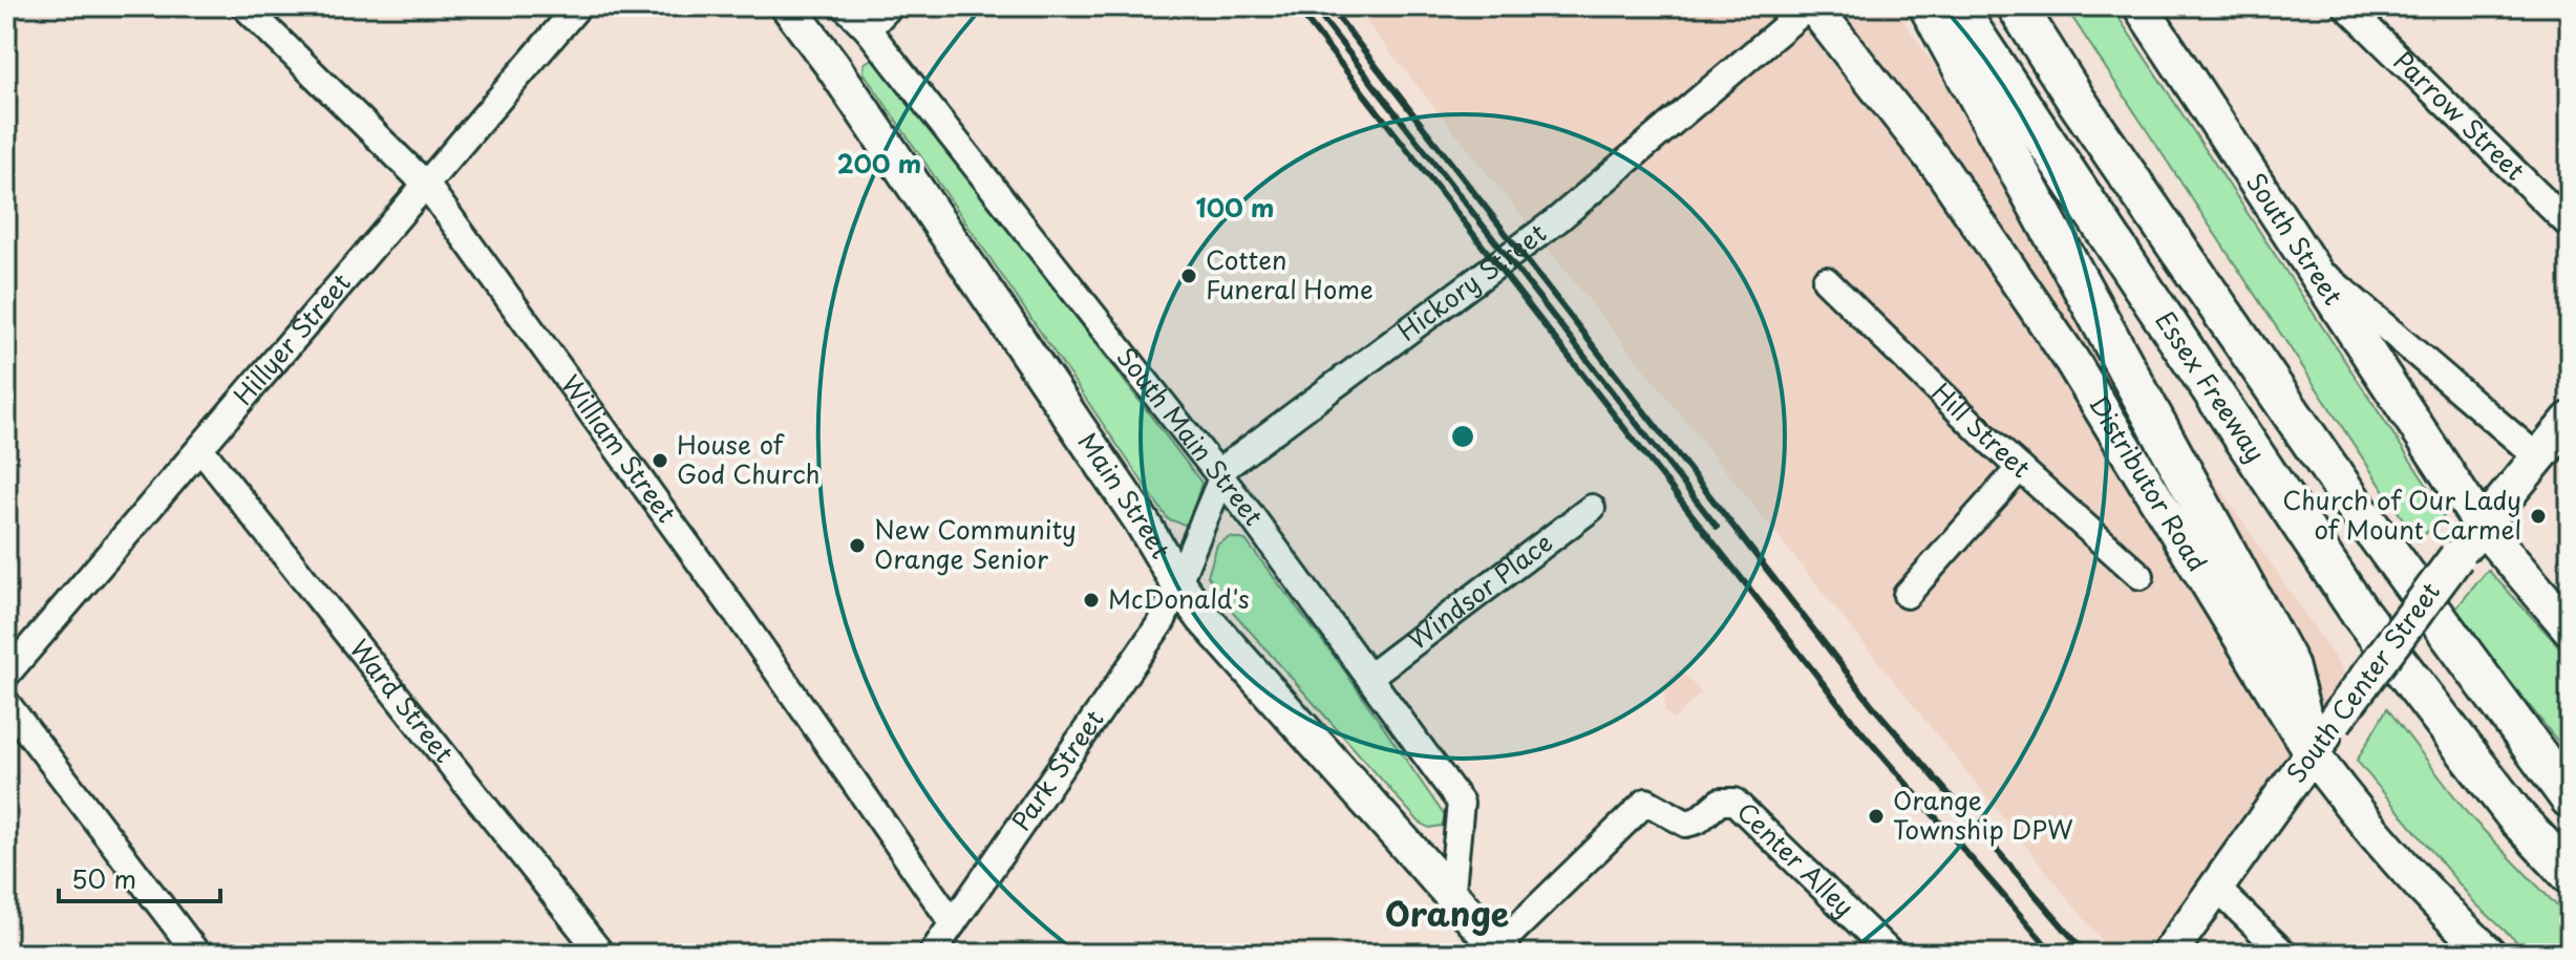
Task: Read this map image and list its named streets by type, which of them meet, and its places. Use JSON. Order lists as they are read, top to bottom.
{
  "streets": {
    "highway": ["Essex Freeway"],
    "main road": [
      "South Street",
      "Distributor Road",
      "Main Street",
      "South Center Street"
    ],
    "street": [
      "Parrow Street",
      "Hickory Street",
      "Hillyer Street",
      "Hill Street",
      "South Main Street",
      "William Street",
      "Windsor Place",
      "Ward Street",
      "Park Street",
      "Center Alley"
    ]
  },
  "crossings": [
    ["South Street", "South Center Street"],
    ["Hickory Street", "South Main Street"],
    ["Hickory Street", "Distributor Road"],
    ["Hickory Street", "Main Street"],
    ["Hickory Street", "Park Street"],
    ["Hillyer Street", "William Street"],
    ["Hillyer Street", "Ward Street"],
    ["South Main Street", "Main Street"],
    ["South Main Street", "Windsor Place"],
    ["William Street", "Park Street"],
    ["Distributor Road", "South Center Street"],
    ["Main Street", "Park Street"],
    ["Main Street", "Center Alley"]
  ],
  "districts": ["Orange"],
  "places": [
    "Cotten Funeral Home",
    "House of God Church",
    "Church of Our Lady of Mount Carmel",
    "New Community Orange Senior",
    "McDonald's",
    "Orange Township DPW"
  ],
  "scale_bar": "50 m",
  "rings": ["200 m", "100 m"]
}
